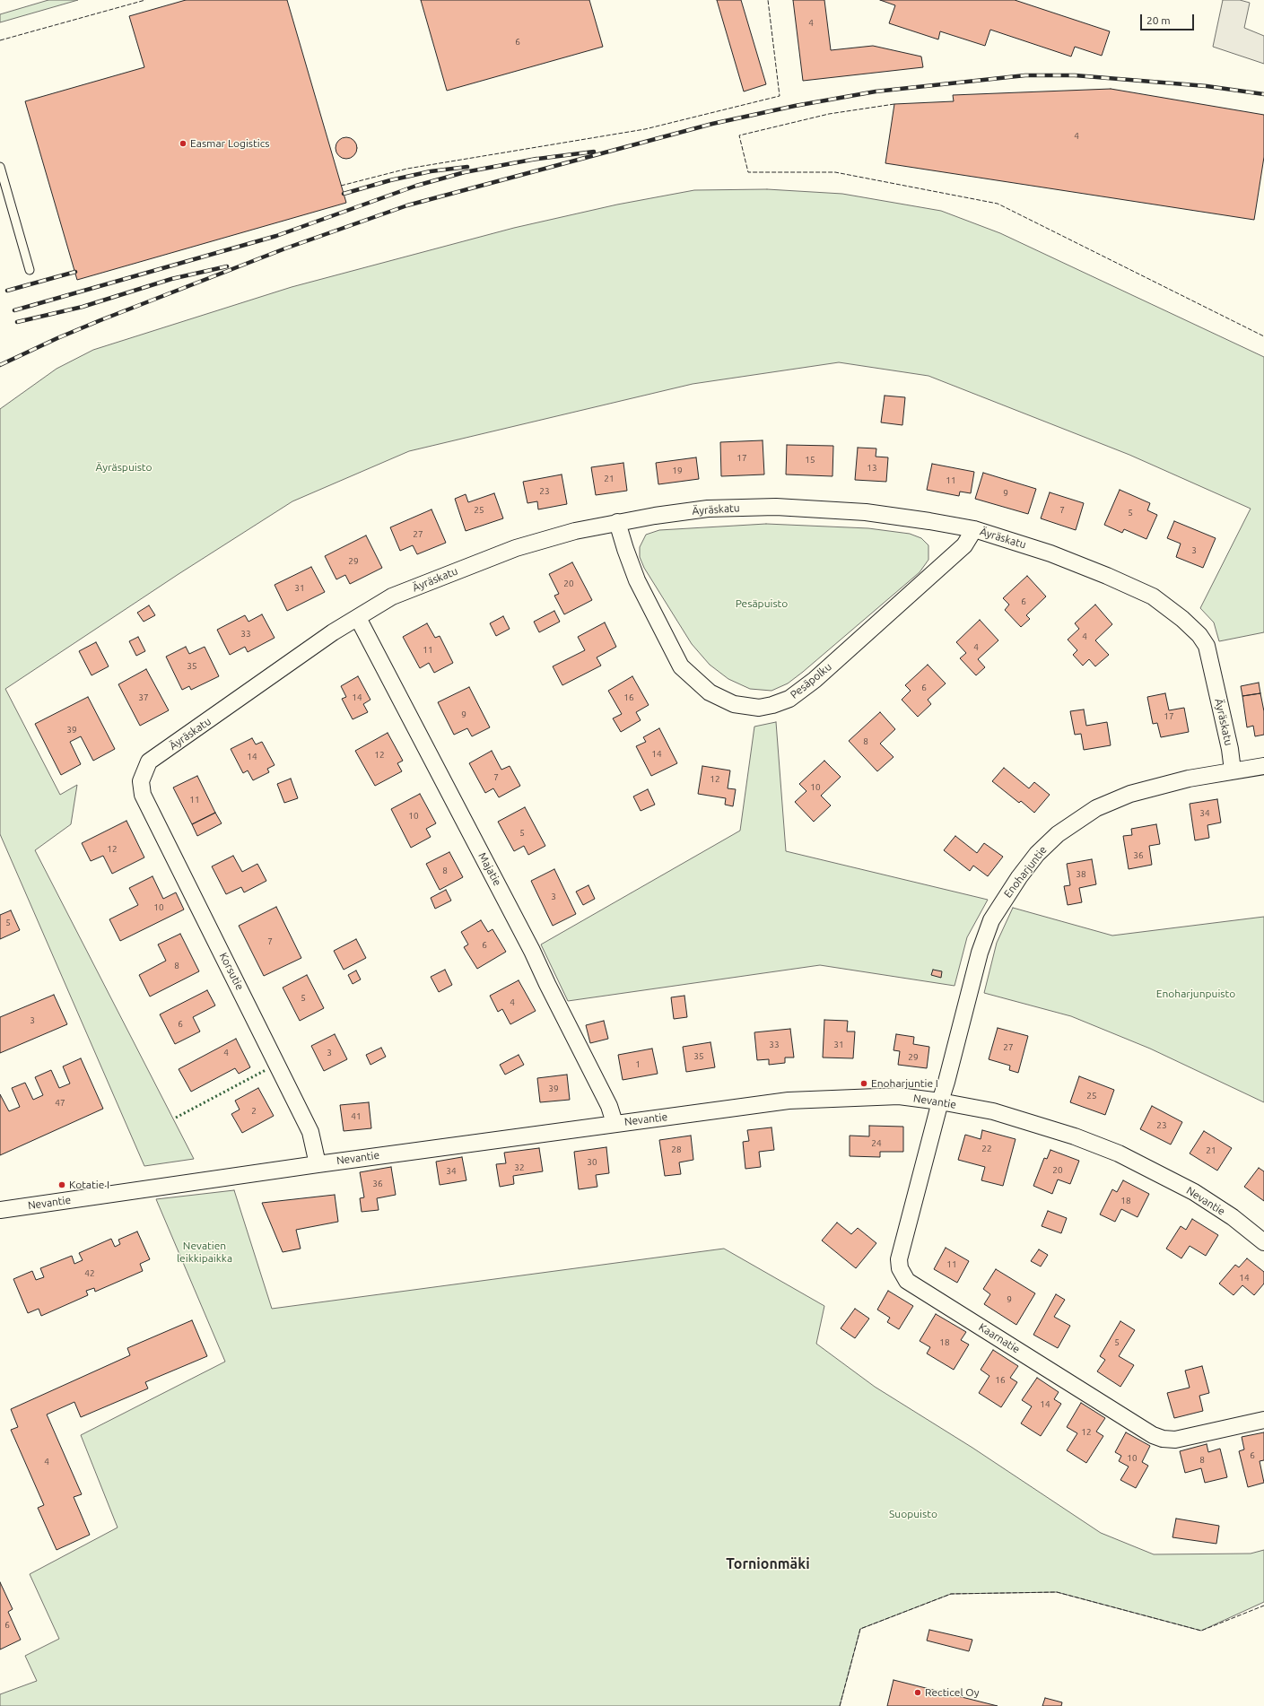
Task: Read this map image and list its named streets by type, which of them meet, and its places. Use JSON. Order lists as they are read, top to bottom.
{
  "streets": {
    "street": [
      "Äyräskatu",
      "Pesäpolku",
      "Majatie",
      "Enoharjuntie",
      "Korsutie",
      "Nevantie",
      "Kaarnatie"
    ]
  },
  "crossings": [
    ["Äyräskatu", "Pesäpolku"],
    ["Äyräskatu", "Majatie"],
    ["Äyräskatu", "Enoharjuntie"],
    ["Äyräskatu", "Korsutie"],
    ["Majatie", "Nevantie"],
    ["Enoharjuntie", "Nevantie"],
    ["Enoharjuntie", "Kaarnatie"],
    ["Korsutie", "Nevantie"],
    ["Nevantie", "Kaarnatie"]
  ],
  "districts": ["Tornionmäki"],
  "parks": [
    "Äyräspuisto",
    "Pesäpuisto",
    "Enoharjunpuisto",
    "Nevatien leikkipaikka",
    "Suopuisto"
  ],
  "places": [
    "Easmar Logistics",
    "Enoharjuntie I",
    "Kotatie I",
    "Recticel Oy"
  ],
  "house_numbers": [
    "4",
    "6",
    "4",
    "17",
    "15",
    "13",
    "19",
    "21",
    "11",
    "23",
    "9",
    "25",
    "7",
    "5",
    "27",
    "3",
    "29",
    "20",
    "31",
    "6",
    "33",
    "4",
    "4",
    "11",
    "35",
    "6",
    "37",
    "14",
    "16",
    "9",
    "17",
    "39",
    "8",
    "14",
    "12",
    "14",
    "7",
    "12",
    "10",
    "11",
    "34",
    "10",
    "5",
    "12",
    "36",
    "8",
    "38",
    "3",
    "10",
    "5",
    "7",
    "6",
    "8",
    "5",
    "4",
    "3",
    "6",
    "33",
    "31",
    "27",
    "4",
    "3",
    "35",
    "29",
    "1",
    "39",
    "25",
    "47",
    "2",
    "41",
    "23",
    "24",
    "22",
    "28",
    "21",
    "30",
    "32",
    "20",
    "34",
    "36",
    "18",
    "11",
    "42",
    "14",
    "9",
    "18",
    "5",
    "16",
    "14",
    "12",
    "6",
    "10",
    "8",
    "4",
    "6"
  ],
  "scale_bar": "20 m"
}
